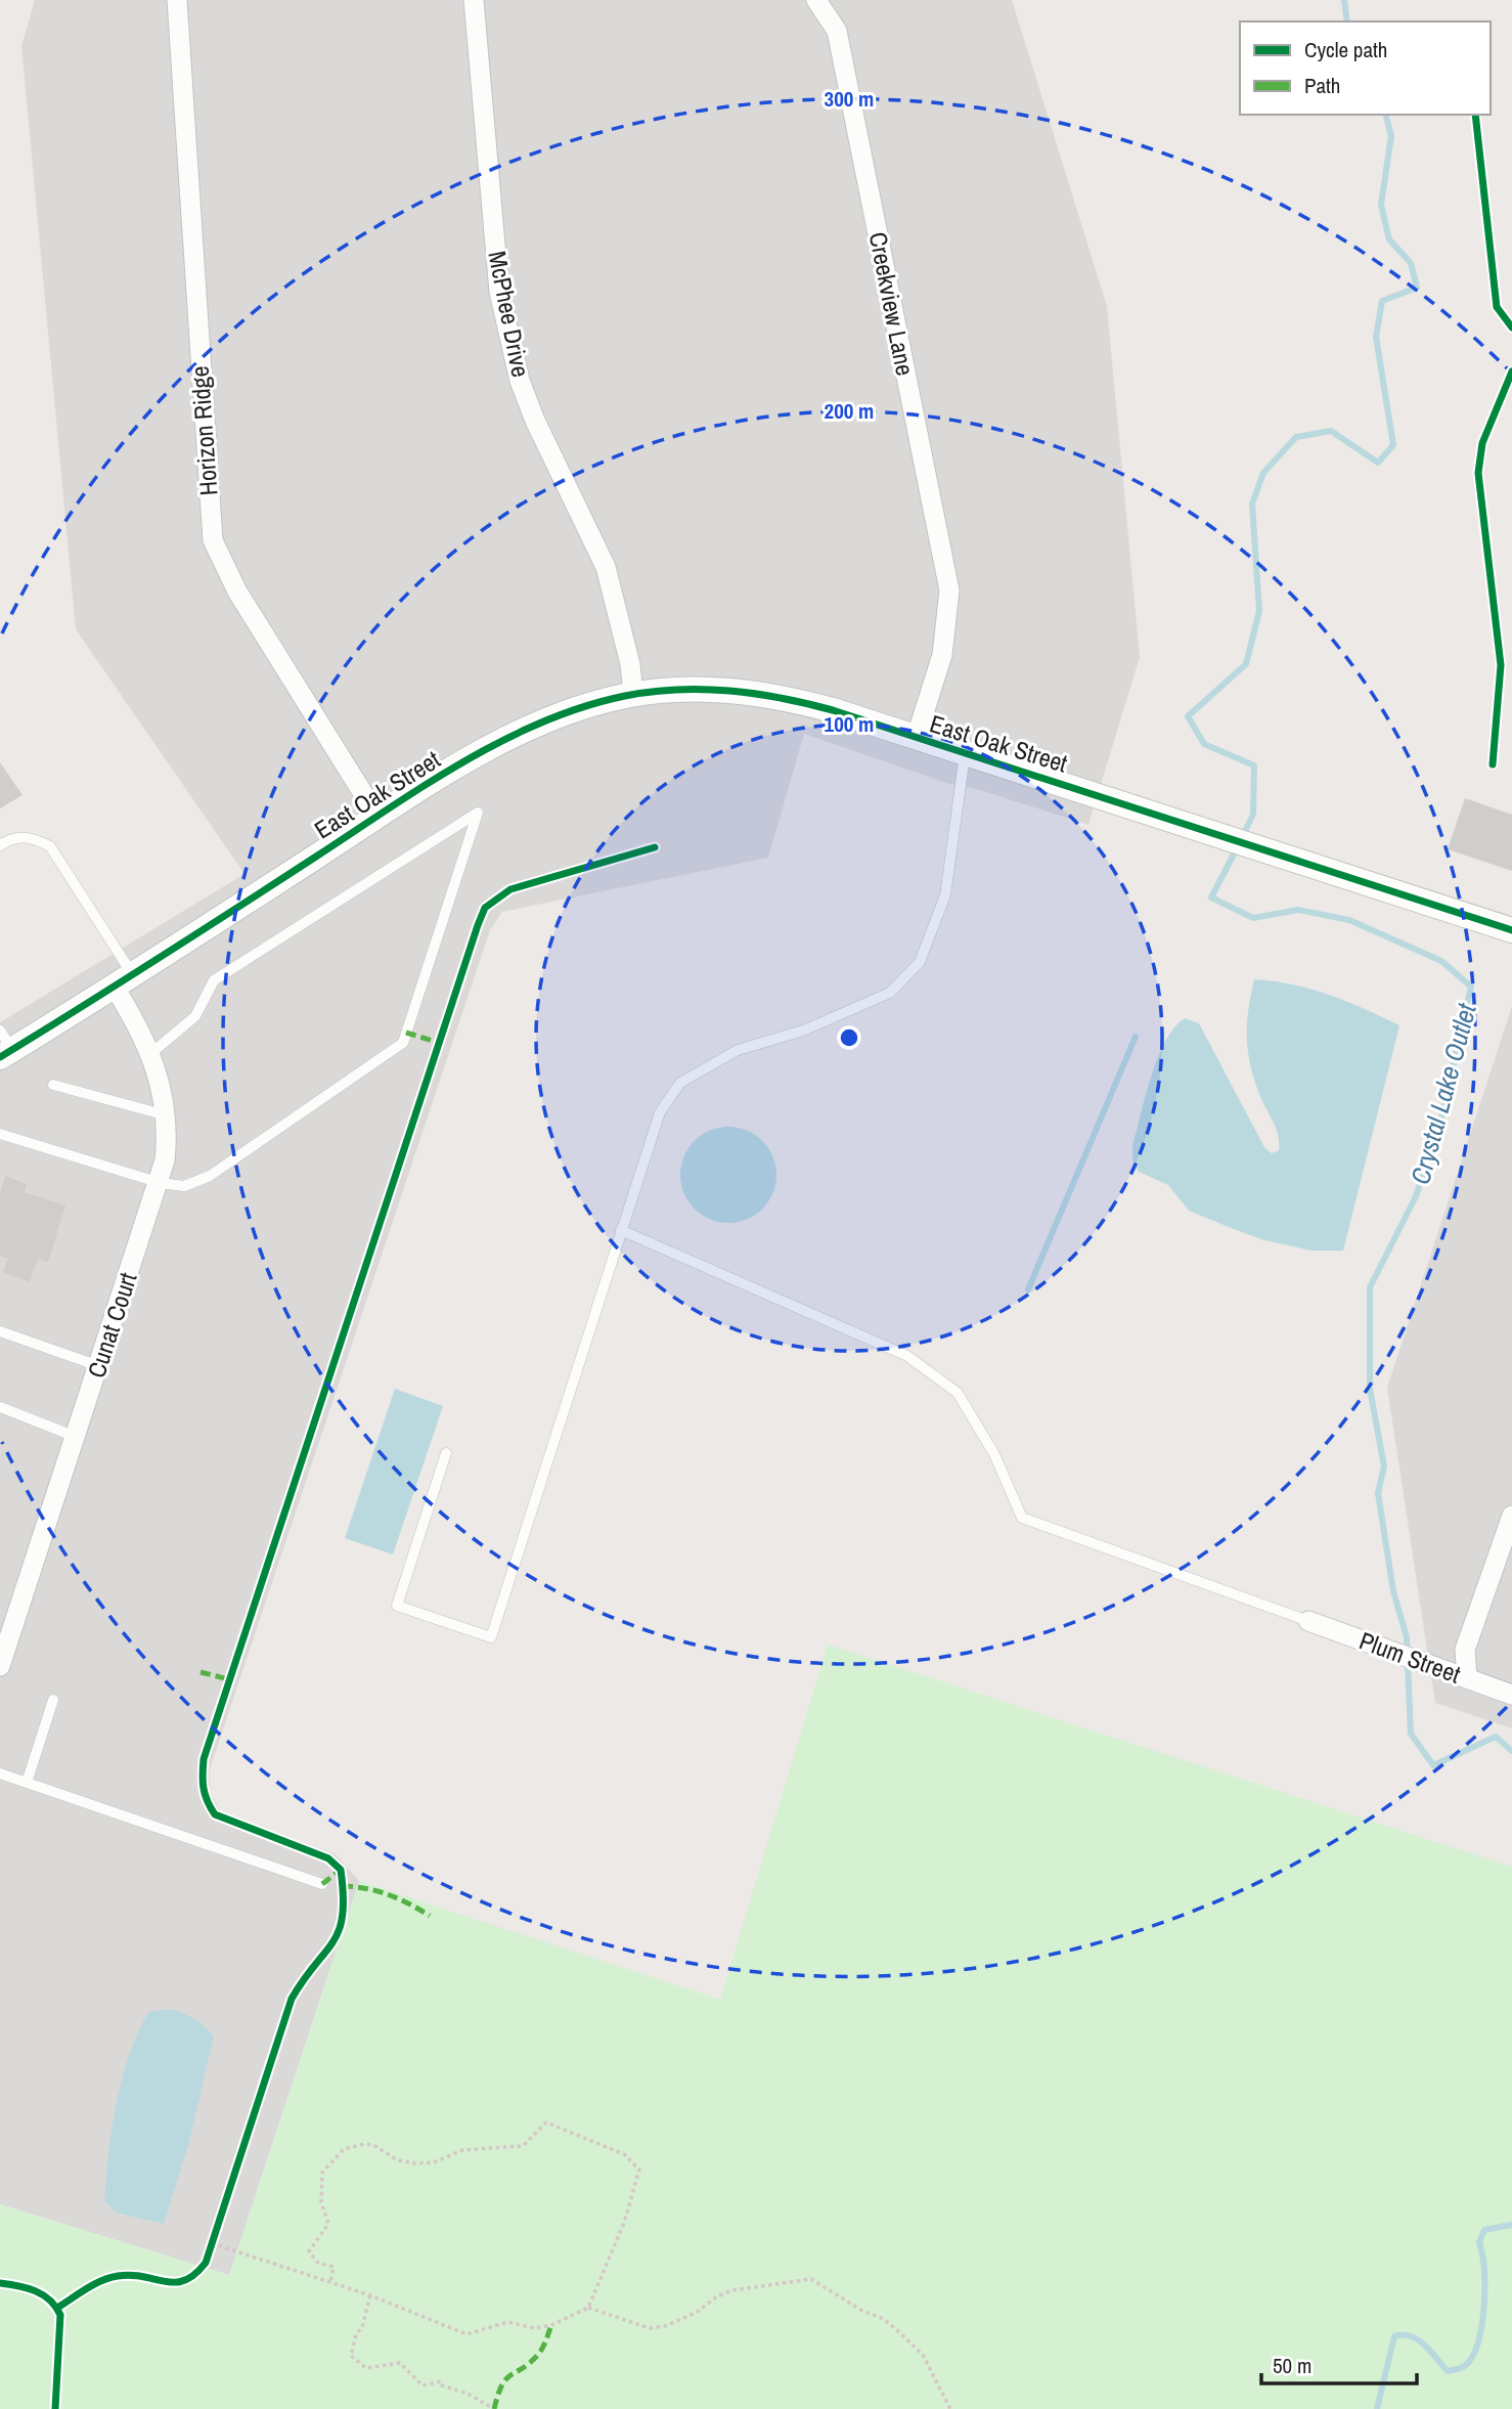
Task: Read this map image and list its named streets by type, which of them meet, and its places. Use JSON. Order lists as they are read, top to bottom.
{
  "streets": {
    "street": [
      "Creekview Lane",
      "McPhee Drive",
      "Horizon Ridge",
      "East Oak Street",
      "Cunat Court",
      "Plum Street"
    ]
  },
  "crossings": [
    ["Creekview Lane", "East Oak Street"],
    ["McPhee Drive", "East Oak Street"],
    ["Horizon Ridge", "East Oak Street"],
    ["East Oak Street", "Cunat Court"]
  ],
  "water": ["Crystal Lake Outlet"],
  "legend": ["Cycle path", "Path"],
  "scale_bar": "50 m",
  "rings": ["300 m", "200 m", "100 m"]
}
